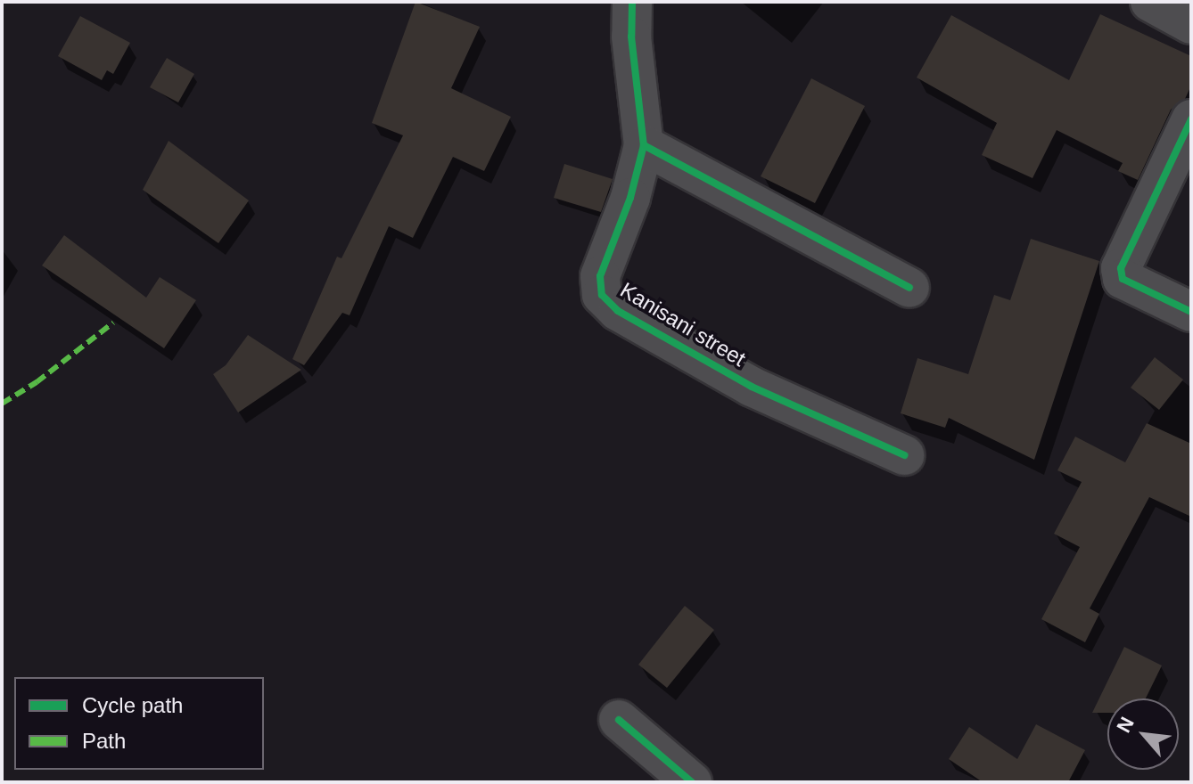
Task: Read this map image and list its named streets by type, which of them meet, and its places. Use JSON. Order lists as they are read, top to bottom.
{
  "streets": {
    "street": ["Kanisani street"]
  },
  "legend": ["Cycle path", "Path"],
  "north": "top left"
}
